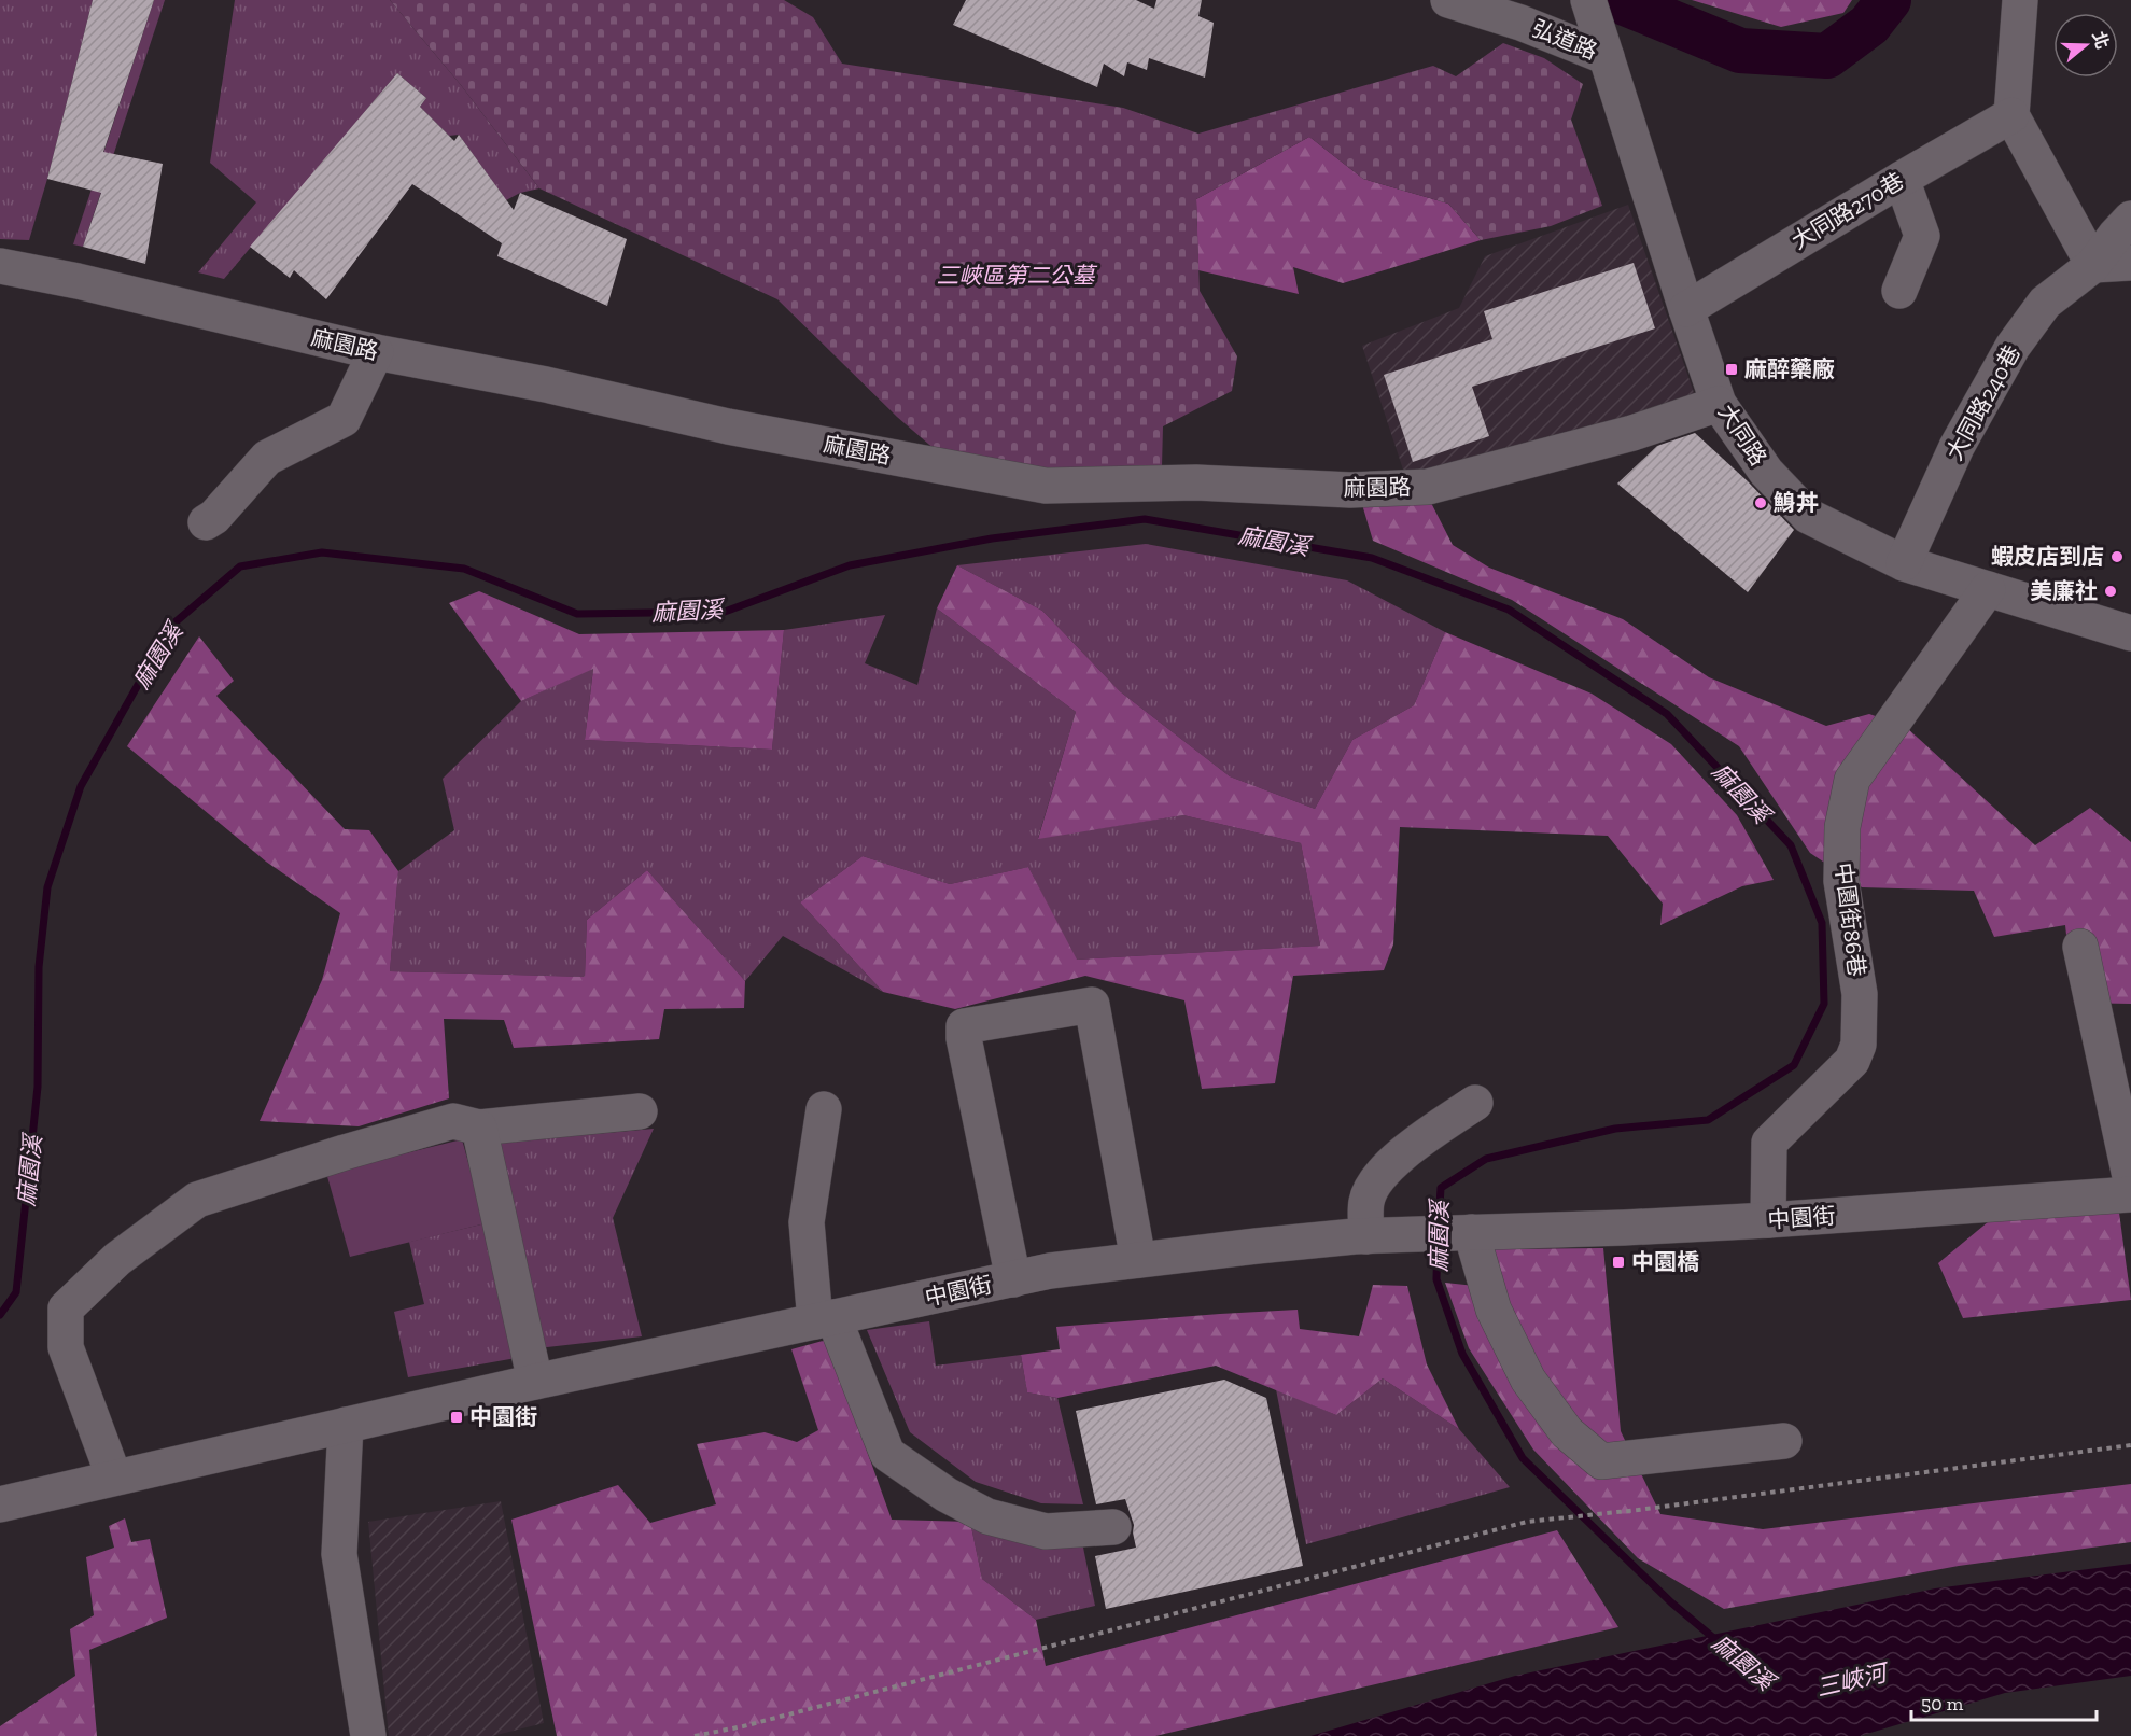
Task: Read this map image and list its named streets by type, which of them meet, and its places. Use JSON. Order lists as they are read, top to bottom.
{
  "streets": {
    "street": [
      "弘道路",
      "大同路270巷",
      "麻園路",
      "大同路240巷",
      "大同路",
      "中園街86巷",
      "中園街"
    ]
  },
  "crossings": [
    ["弘道路", "大同路"],
    ["大同路270巷", "大同路"],
    ["麻園路", "大同路"],
    ["大同路240巷", "大同路"],
    ["大同路", "中園街86巷"],
    ["中園街86巷", "中園街"]
  ],
  "water": ["麻園溪", "三峽河"],
  "parks": ["三峽區第二公墓"],
  "places": {
    "transit": ["麻醉藥廠", "中園橋", "中園街"],
    "other": ["鯓丼", "蝦皮店到店", "美廉社"]
  },
  "scale_bar": "50 m",
  "north": "right"
}
